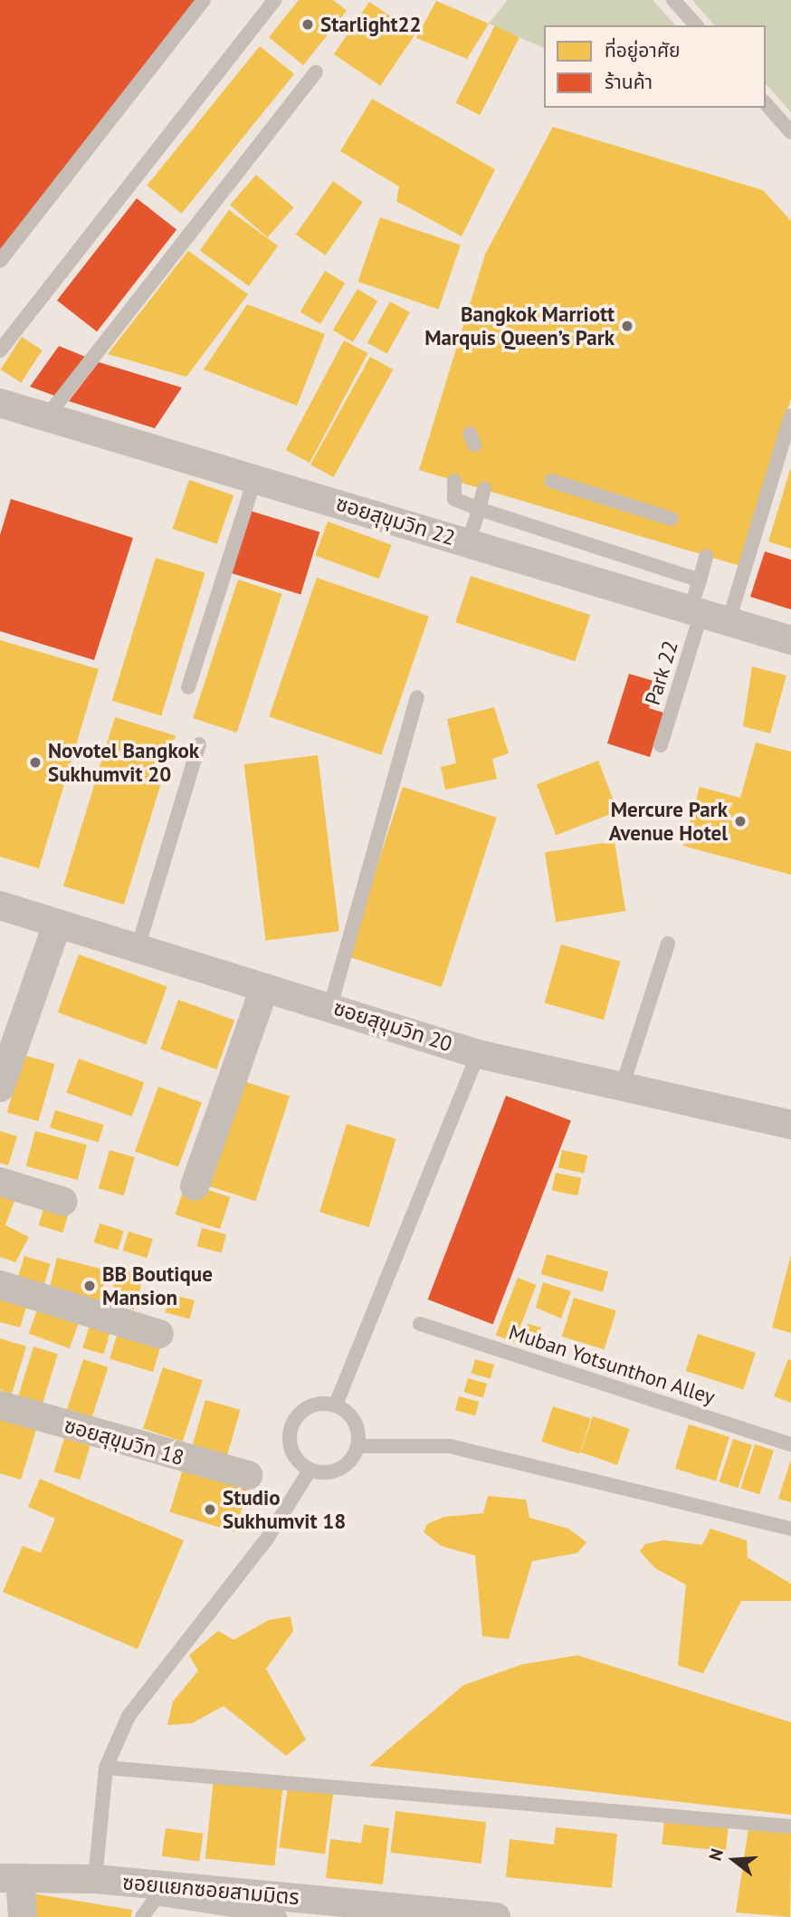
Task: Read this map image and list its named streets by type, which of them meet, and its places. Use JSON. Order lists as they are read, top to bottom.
{
  "streets": {
    "street": [
      "ซอยสุขุมวิท 22",
      "ซอยสุขุมวิท 20",
      "ซอยสุขุมวิท 18",
      "ซอยแยกซอยสามมิตร"
    ],
    "lane": ["Park 22", "Muban Yotsunthon Alley"]
  },
  "crossings": [
    ["ซอยสุขุมวิท 22", "Park 22"]
  ],
  "places": [
    "Starlight22",
    "Bangkok Marriott Marquis Queen’s Park",
    "Novotel Bangkok Sukhumvit 20",
    "Mercure Park Avenue Hotel",
    "BB Boutique Mansion",
    "Studio Sukhumvit 18"
  ],
  "legend": ["ที่อยู่อาศัย", "ร้านค้า"],
  "north": "left"
}
